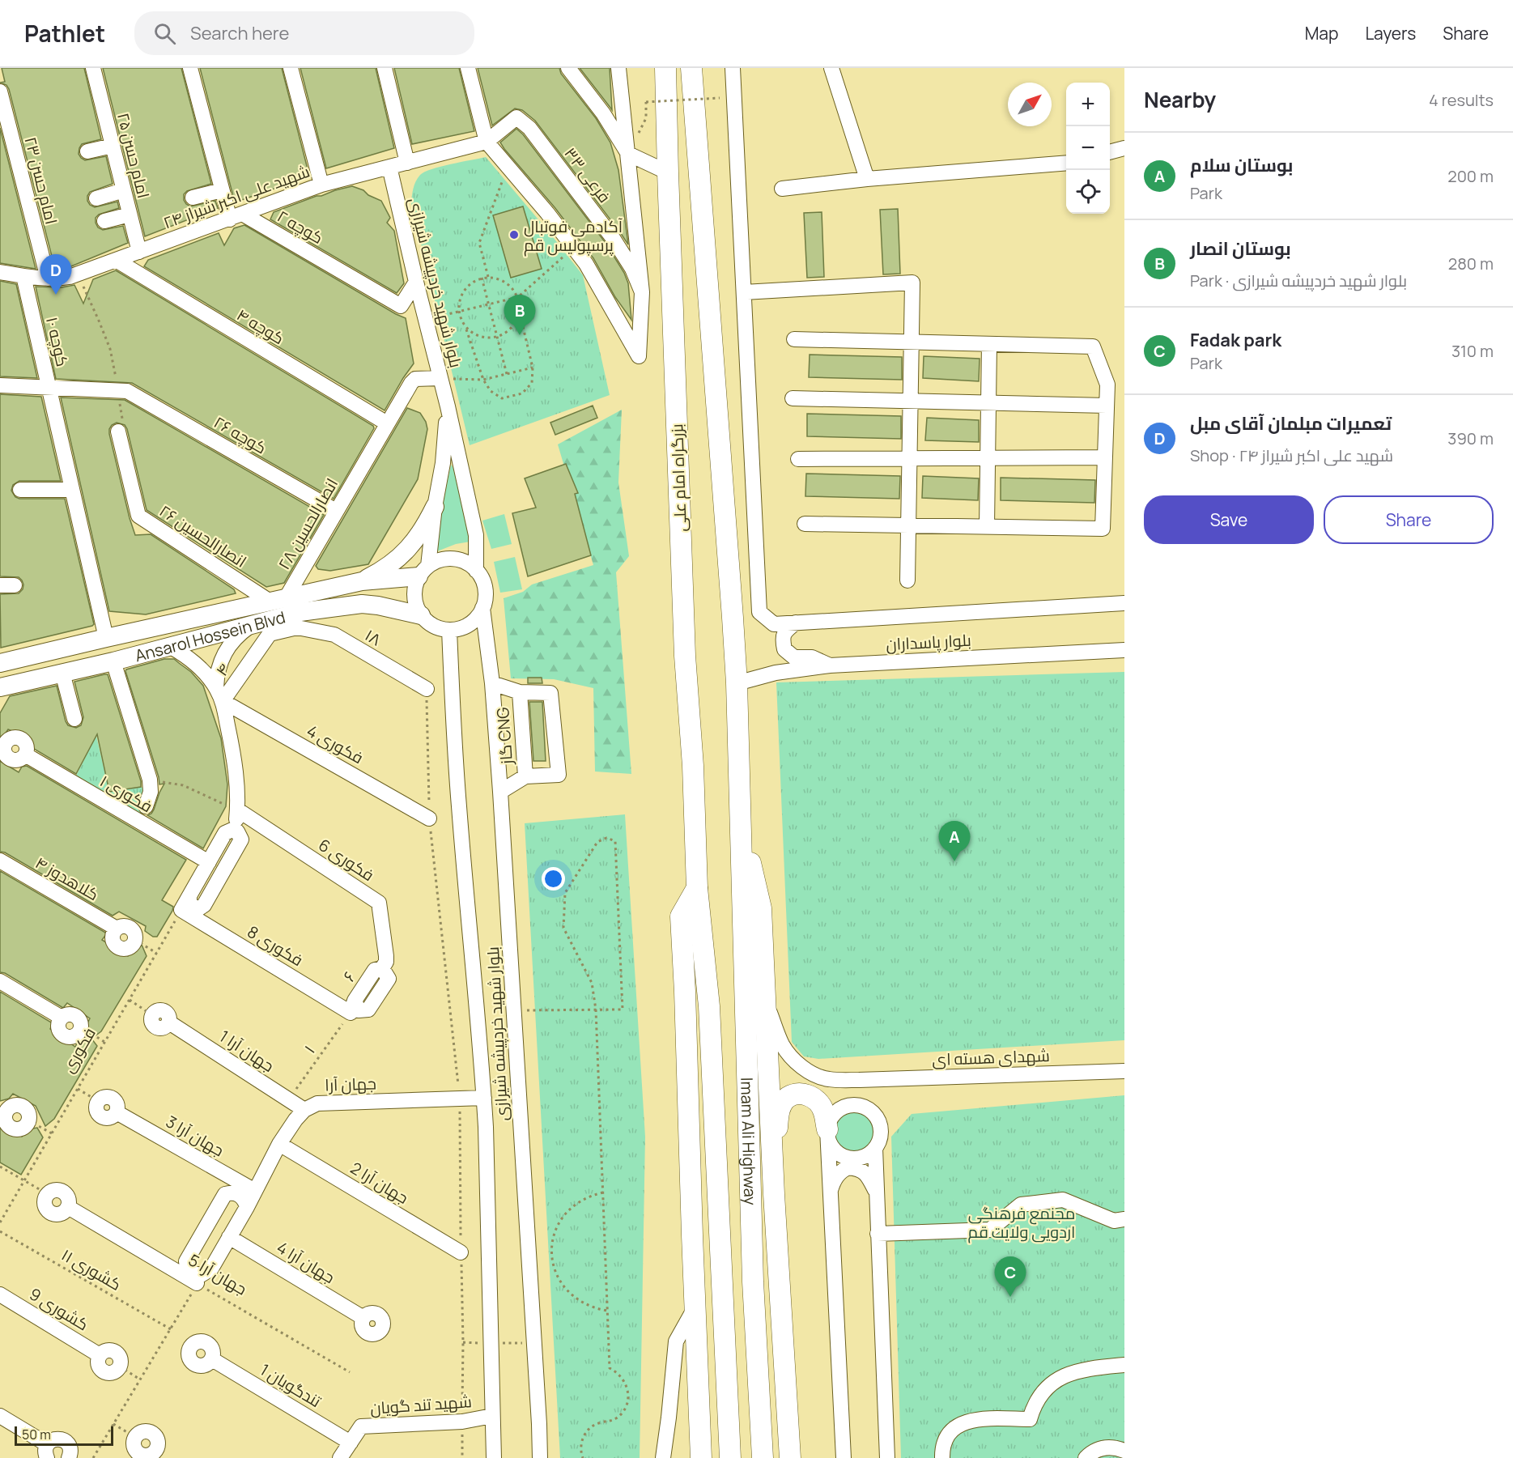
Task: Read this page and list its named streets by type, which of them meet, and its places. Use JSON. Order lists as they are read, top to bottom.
{
  "streets": {
    "highway": ["بزرگراه امام علی", "Imam Ali Highway"],
    "main road": ["Ansarol Hossein Blvd"],
    "street": [
      "امام حسن ۲۵",
      "فرعی ۳۳",
      "امام حسن ۲۳",
      "شهید علی اکبر شیراز ۲۴",
      "کوچه ۲",
      "بلوار شهید خردپیشه شیرازی",
      "کوچه ۴",
      "کوچه ۱۰",
      "کوچه ۲۶",
      "انصارالحسین ۲۸",
      "انصارالحسین ۲۶",
      "۱۸",
      "بلوار پاسداران",
      "۴",
      "گاز CNG",
      "فکوری 4",
      "فکوری ۱",
      "فکوری 6",
      "کلاهدوز ۴",
      "فکوری 8",
      "۶",
      "جهان آرا 1",
      "شهدای هسته ای",
      "جهان آرا",
      "جهان آرا 3",
      "جهان آرا 2",
      "جهان آرا 4",
      "جهان آرا 5",
      "کشوری 9",
      "تندگویان 1",
      "شهید تند گویان"
    ],
    "path": ["۱", "فکوری", "کشوری ۱۱"]
  },
  "crossings": [
    ["امام حسن ۲۵", "شهید علی اکبر شیراز ۲۴"],
    ["فرعی ۳۳", "شهید علی اکبر شیراز ۲۴"],
    ["امام حسن ۲۳", "شهید علی اکبر شیراز ۲۴"],
    ["شهید علی اکبر شیراز ۲۴", "کوچه ۲"],
    ["شهید علی اکبر شیراز ۲۴", "بلوار شهید خردپیشه شیرازی"],
    ["شهید علی اکبر شیراز ۲۴", "کوچه ۴"],
    ["شهید علی اکبر شیراز ۲۴", "کوچه ۱۰"],
    ["کوچه ۲", "بلوار شهید خردپیشه شیرازی"],
    ["بلوار شهید خردپیشه شیرازی", "انصارالحسین ۲۸"],
    ["بلوار شهید خردپیشه شیرازی", "Ansarol Hossein Blvd"],
    ["بلوار شهید خردپیشه شیرازی", "جهان آرا"],
    ["بلوار شهید خردپیشه شیرازی", "شهید تند گویان"],
    ["کوچه ۴", "انصارالحسین ۲۸"],
    ["کوچه ۱۰", "Ansarol Hossein Blvd"],
    ["کوچه ۲۶", "انصارالحسین ۲۸"],
    ["بزرگراه امام علی", "Imam Ali Highway"],
    ["انصارالحسین ۲۸", "انصارالحسین ۲۶"],
    ["انصارالحسین ۲۸", "Ansarol Hossein Blvd"],
    ["انصارالحسین ۲۶", "Ansarol Hossein Blvd"],
    ["۱۸", "۴"],
    ["۴", "فکوری 4"],
    ["فکوری 6", "۶"],
    ["فکوری 8", "۶"],
    ["فکوری 8", "۱"],
    ["فکوری 8", "فکوری"],
    ["۶", "۱"],
    ["۱", "جهان آرا 1"],
    ["جهان آرا 1", "جهان آرا"],
    ["تندگویان 1", "شهید تند گویان"]
  ],
  "parks": ["مجنمع فرهنگی اردویی ولایت قم"],
  "places": ["آکادمی فوتبال پرسپولیس قم"],
  "scale_bar": "50 m",
  "north": "top right",
  "page": {
    "header": "Pathlet",
    "search": "Search here",
    "nav": ["Map", "Layers", "Share"],
    "heading": ["Nearby", "4 results"],
    "map_buttons": ["+", "−"],
    "list": [
      {
        "mark": "A",
        "name": "بوستان سلام",
        "note": "Park",
        "value": "200 m"
      },
      {
        "mark": "B",
        "name": "بوستان انصار",
        "note": "Park · بلوار شهید خردپیشه شیرازی",
        "value": "280 m"
      },
      {
        "mark": "C",
        "name": "Fadak park",
        "note": "Park",
        "value": "310 m"
      },
      {
        "mark": "D",
        "name": "تعمیرات مبلمان آقای مبل",
        "note": "Shop · شهید علی اکبر شیراز ۲۴",
        "value": "390 m"
      }
    ],
    "pins": [
      "D",
      "B",
      "A",
      "C"
    ],
    "buttons": ["Save", "Share"],
    "scale": "50 m"
  }
}
